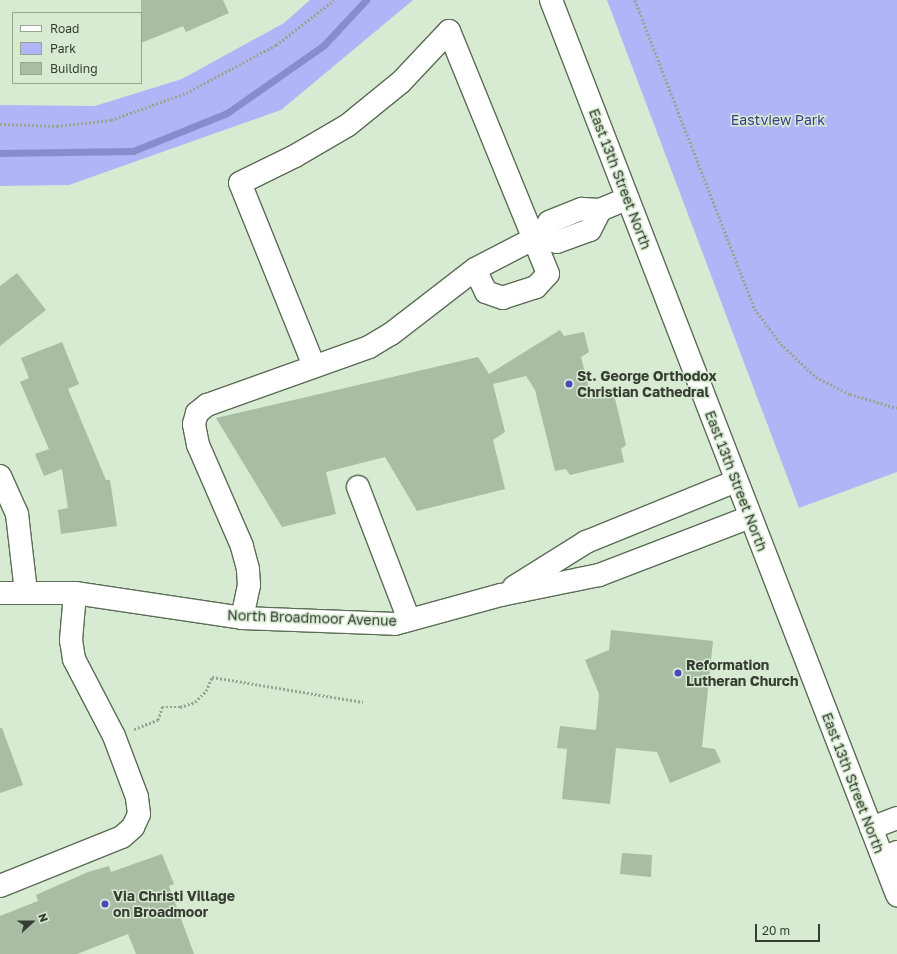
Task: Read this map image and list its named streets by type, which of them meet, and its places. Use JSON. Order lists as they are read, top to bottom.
{
  "streets": {
    "street": ["East 13th Street North", "North Broadmoor Avenue"]
  },
  "crossings": [
    ["East 13th Street North", "North Broadmoor Avenue"]
  ],
  "parks": ["Eastview Park"],
  "places": ["St. George Orthodox Christian Cathedral", "Reformation Lutheran Church", "Via Christi Village on Broadmoor"],
  "legend": ["Road", "Park", "Building"],
  "scale_bar": "20 m",
  "north": "right"
}
